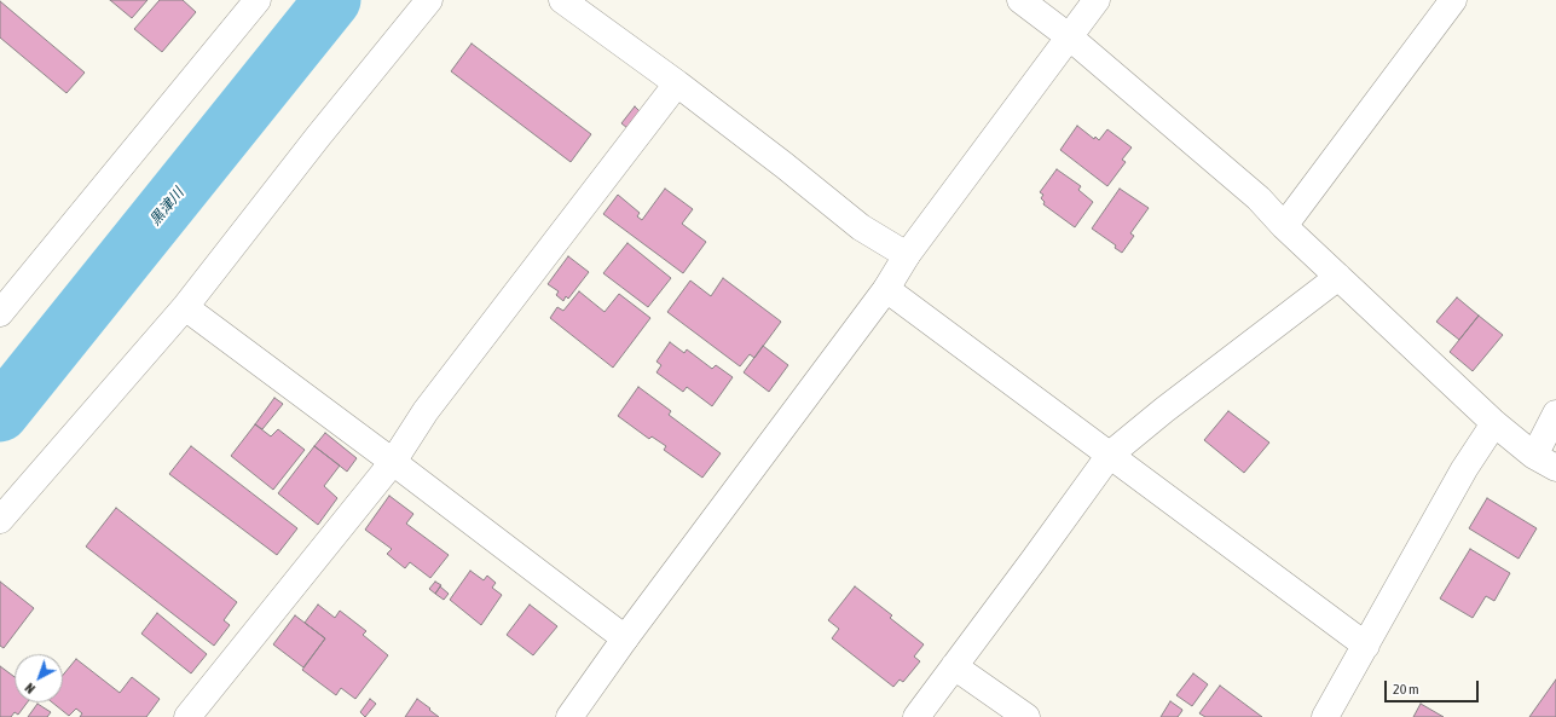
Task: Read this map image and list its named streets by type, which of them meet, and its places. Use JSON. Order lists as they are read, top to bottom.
{
  "water": ["黒津川"],
  "scale_bar": "20 m",
  "north": "bottom left"
}
